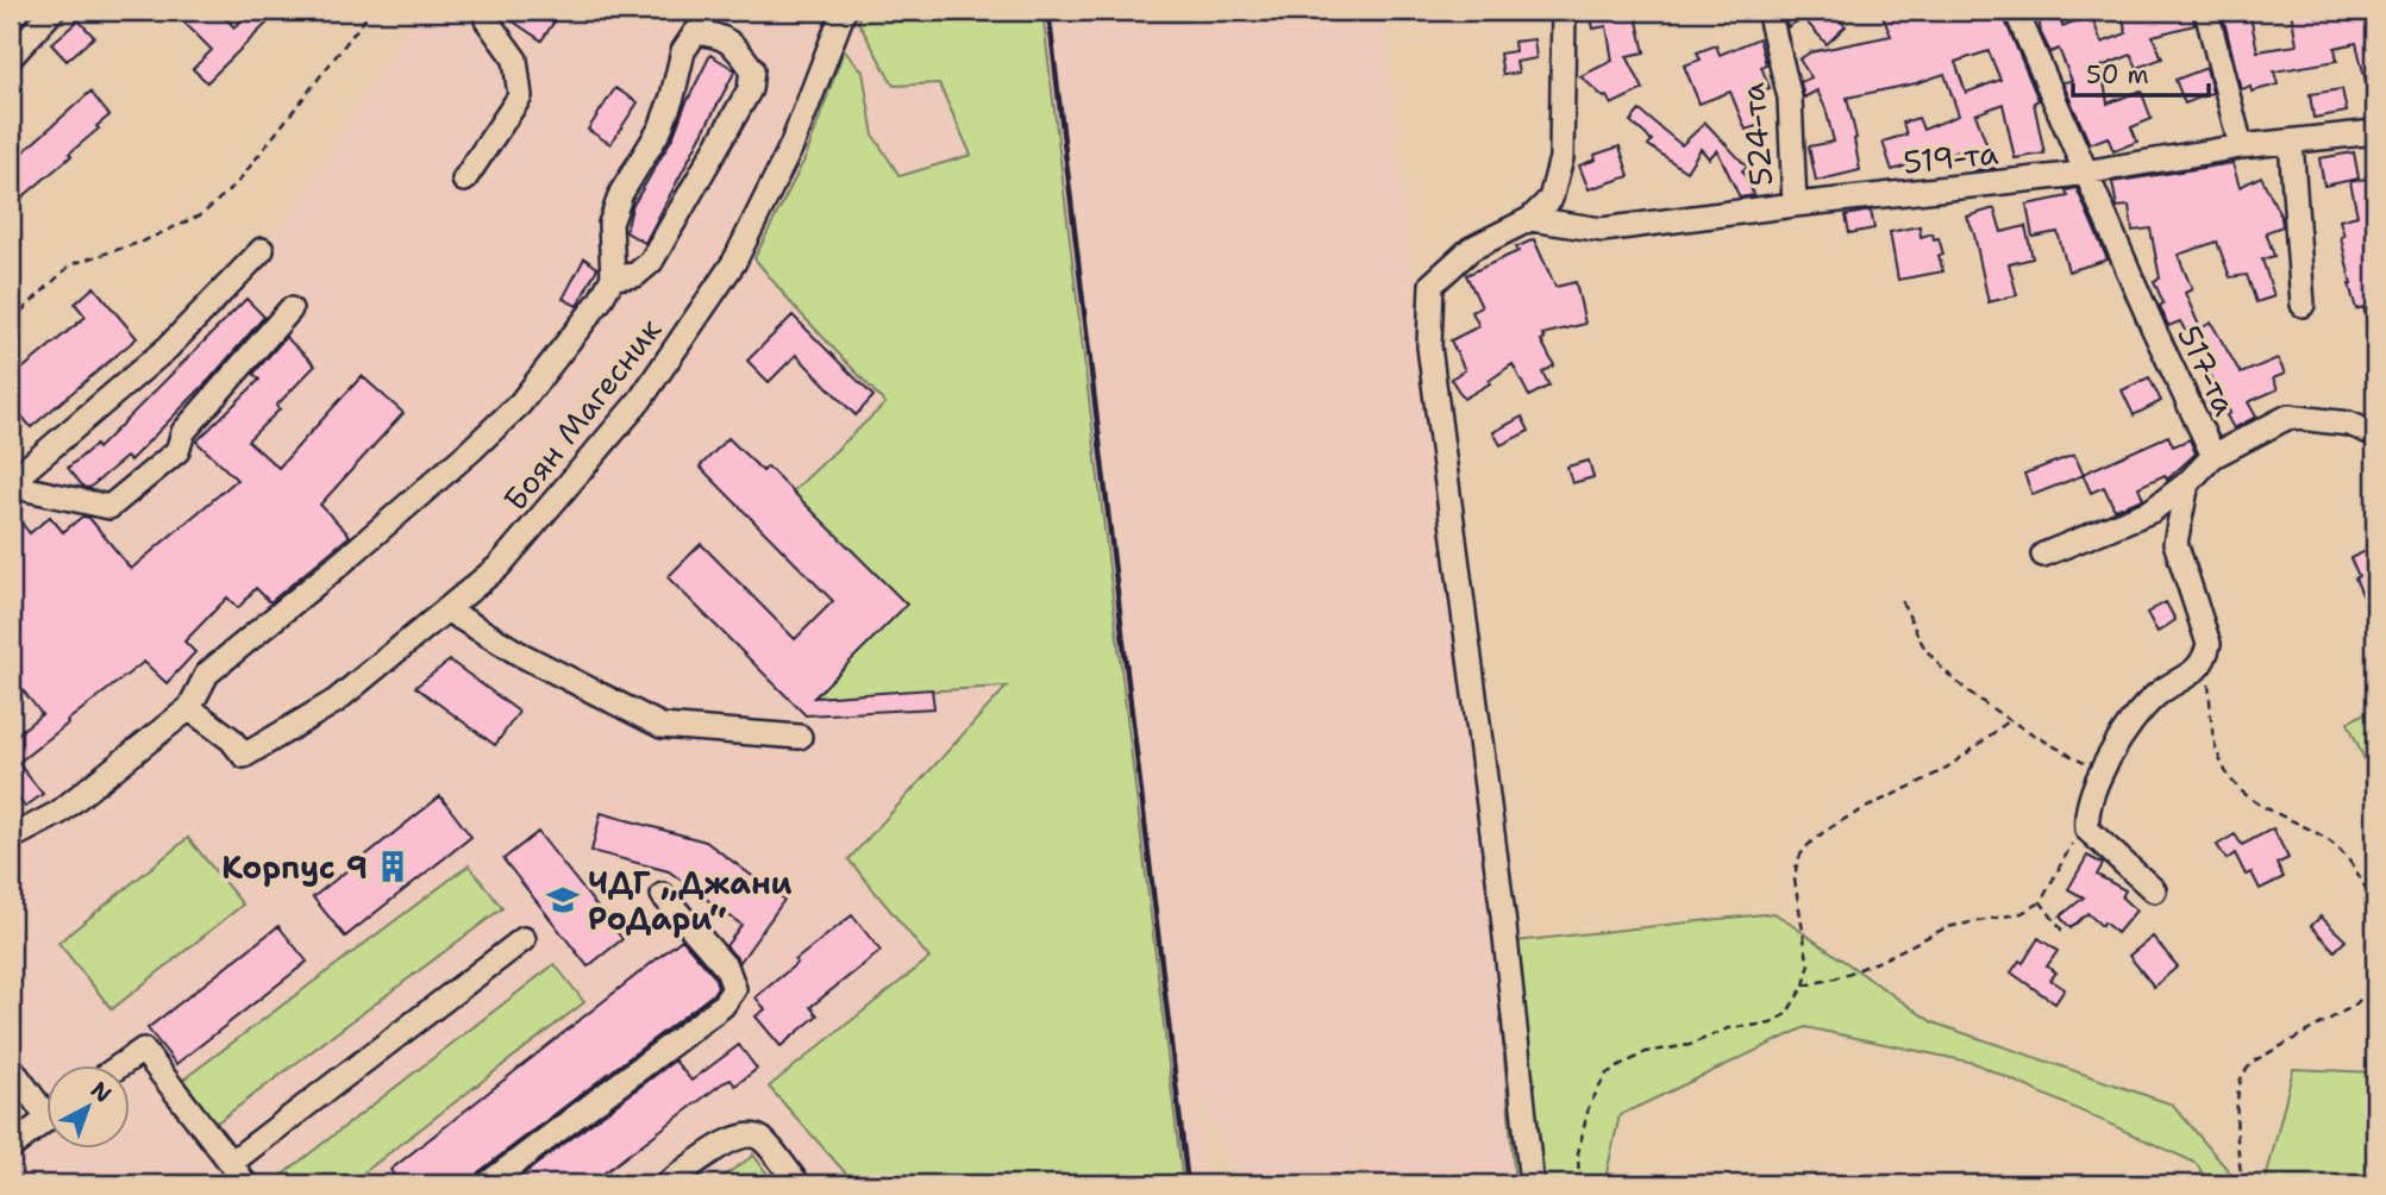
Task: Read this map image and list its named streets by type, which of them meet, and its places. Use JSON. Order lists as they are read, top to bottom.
{
  "streets": {
    "street": [
      "524-та",
      "519-та",
      "517-та",
      "Боян Магесник"
    ]
  },
  "crossings": [
    ["524-та", "519-та"],
    ["519-та", "517-та"]
  ],
  "places": {
    "building": ["Корпус 9"],
    "school or university": ["ЧДГ „Джани РоДари“"]
  },
  "scale_bar": "50 m",
  "north": "top right"
}
